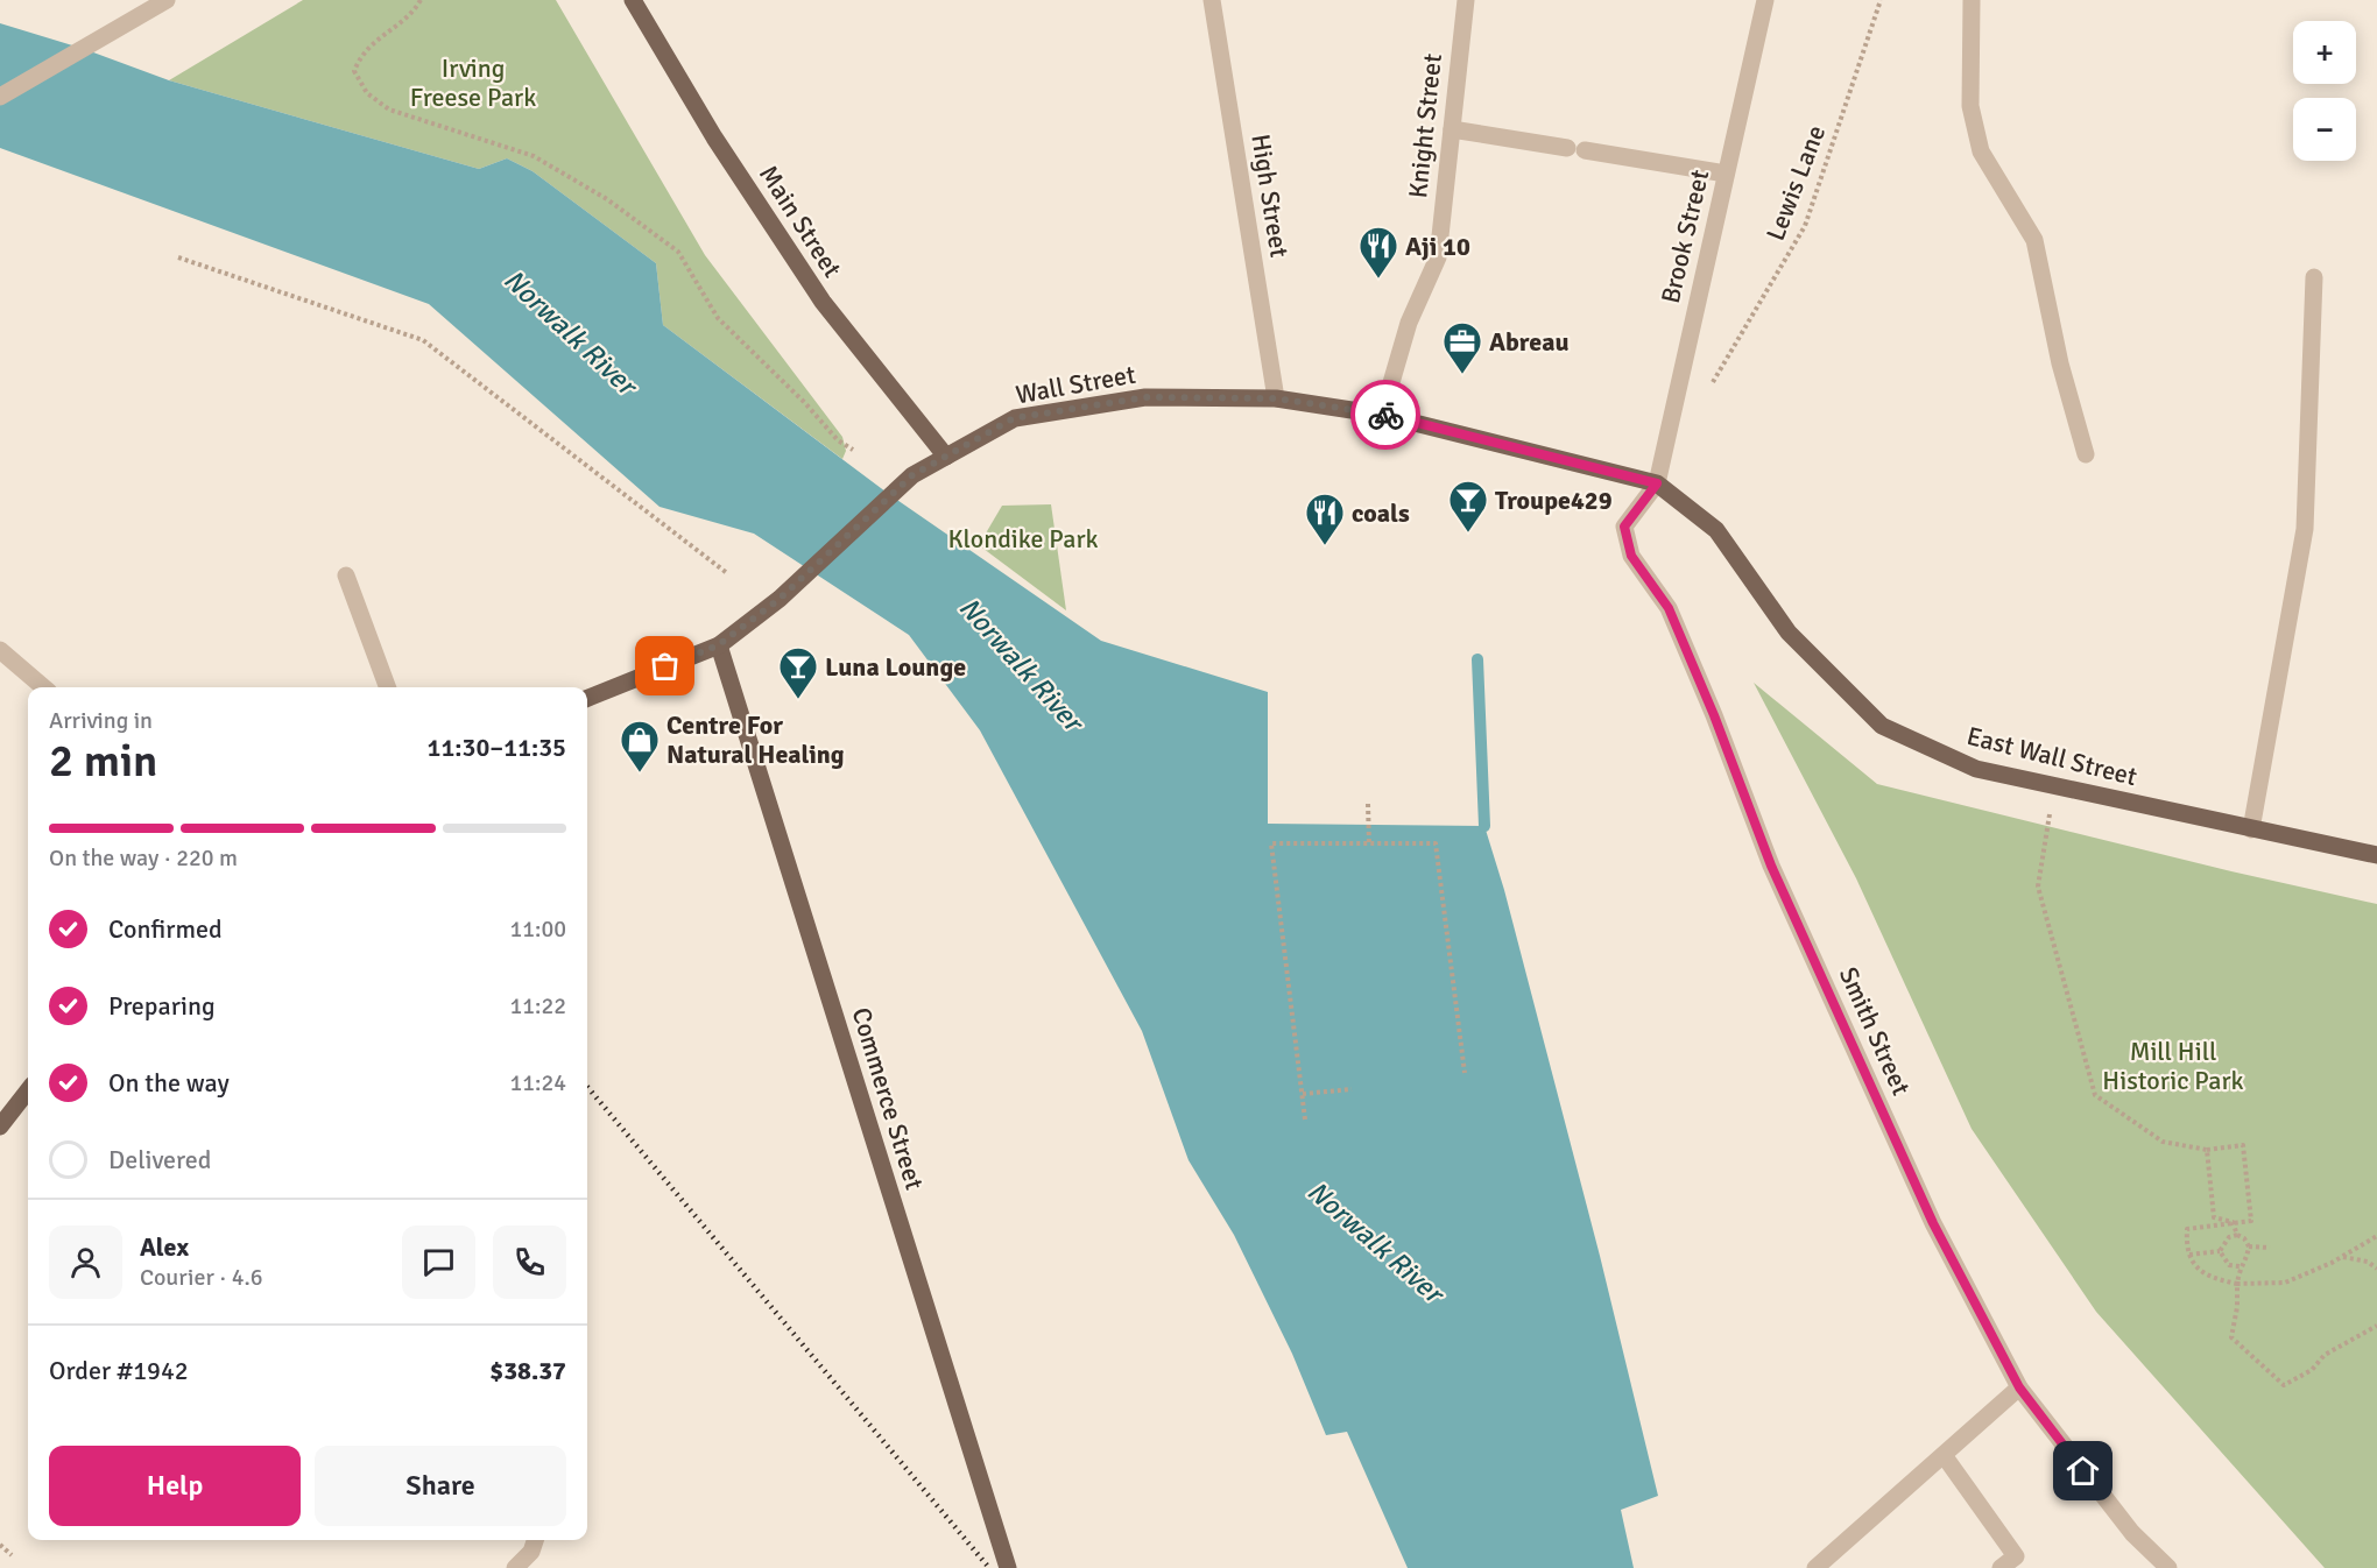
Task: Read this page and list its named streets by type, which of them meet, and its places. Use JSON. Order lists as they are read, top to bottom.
{
  "streets": {
    "main road": [
      "Main Street",
      "Wall Street",
      "East Wall Street",
      "Commerce Street"
    ],
    "street": [
      "Knight Street",
      "High Street",
      "Brook Street",
      "Smith Street"
    ],
    "path": ["Lewis Lane"]
  },
  "crossings": [
    ["Knight Street", "Wall Street"],
    ["High Street", "Wall Street"],
    ["Main Street", "Wall Street"],
    ["Brook Street", "Wall Street"],
    ["Brook Street", "East Wall Street"],
    ["Brook Street", "Smith Street"],
    ["Wall Street", "East Wall Street"],
    ["Wall Street", "Smith Street"],
    ["Wall Street", "Commerce Street"],
    ["East Wall Street", "Smith Street"]
  ],
  "water": ["Norwalk River"],
  "parks": ["Irving Freese Park", "Klondike Park", "Mill Hill Historic Park"],
  "places": {
    "restaurant": ["Aji 10", "coals"],
    "office": ["Abreau"],
    "bar": ["Troupe429", "Luna Lounge"],
    "shop": ["Centre For Natural Healing"]
  },
  "page": {
    "map_buttons": ["+", "−"],
    "heading": ["2 min", "Arriving in", "11:30–11:35"],
    "panel": [
      "Alex",
      "Courier · 4.6",
      "Order #1942",
      "$38.37"
    ],
    "bar": "On the way · 220 m",
    "list": [
      ["Confirmed", "11:00"],
      ["Preparing", "11:22"],
      ["On the way", "11:24"],
      "Delivered"
    ],
    "buttons": ["Help", "Share"]
  }
}
